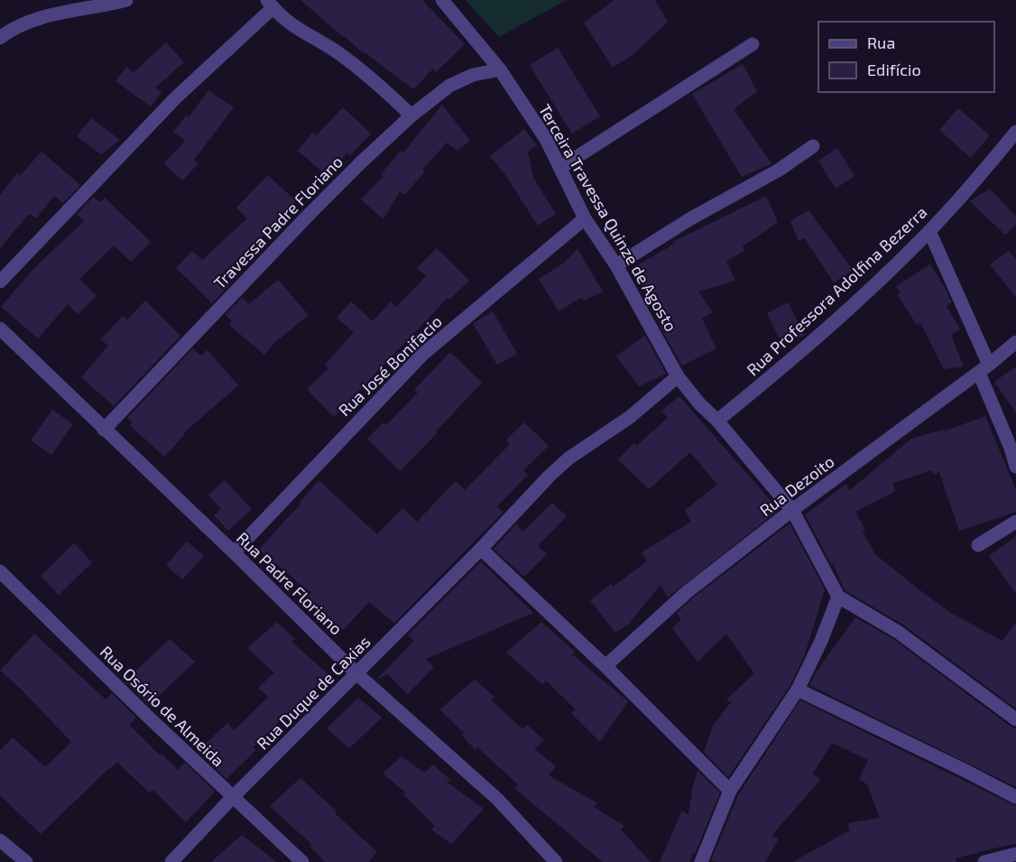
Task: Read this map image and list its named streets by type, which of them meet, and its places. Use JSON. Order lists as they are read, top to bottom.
{
  "streets": {
    "street": [
      "Terceira Travessa Quinze de Agosto",
      "Travessa Padre Floriano",
      "Rua Professora Adolfina Bezerra",
      "Rua José Bonifacio",
      "Rua Dezoito",
      "Rua Padre Floriano",
      "Rua Duque de Caxias",
      "Rua Osório de Almeida"
    ]
  },
  "crossings": [
    ["Terceira Travessa Quinze de Agosto", "Travessa Padre Floriano"],
    ["Terceira Travessa Quinze de Agosto", "Rua Professora Adolfina Bezerra"],
    ["Terceira Travessa Quinze de Agosto", "Rua José Bonifacio"],
    ["Terceira Travessa Quinze de Agosto", "Rua Dezoito"],
    ["Terceira Travessa Quinze de Agosto", "Rua Duque de Caxias"],
    ["Travessa Padre Floriano", "Rua Padre Floriano"],
    ["Rua José Bonifacio", "Rua Padre Floriano"],
    ["Rua Padre Floriano", "Rua Duque de Caxias"],
    ["Rua Duque de Caxias", "Rua Osório de Almeida"]
  ],
  "legend": ["Rua", "Edifício"]
}
